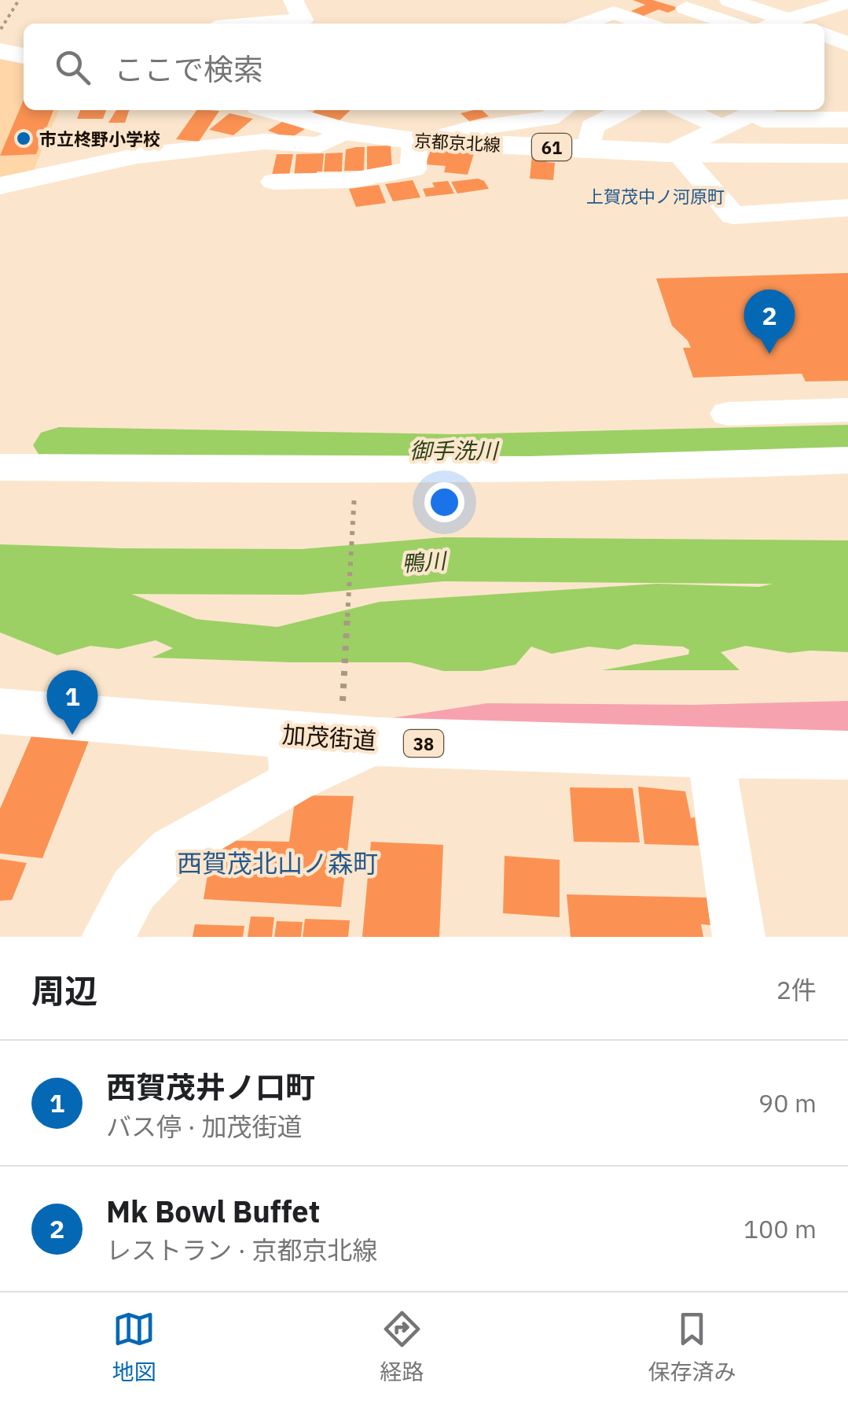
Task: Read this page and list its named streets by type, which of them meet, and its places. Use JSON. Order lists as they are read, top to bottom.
{
  "streets": {
    "main road": [
      "京都京北線",
      "61",
      "加茂街道",
      "38"
    ]
  },
  "districts": ["上賀茂中ノ河原町", "西賀茂北山ノ森町"],
  "water": ["御手洗川", "鴨川"],
  "places": ["市立柊野小学校"],
  "page": {
    "search": "ここで検索",
    "pins": ["2", "1"],
    "heading": ["周辺", "2件"],
    "list": [
      {
        "mark": "1",
        "name": "西賀茂井ノ口町",
        "note": "バス停 · 加茂街道",
        "value": "90 m"
      },
      {
        "mark": "2",
        "name": "Mk Bowl Buffet",
        "note": "レストラン · 京都京北線",
        "value": "100 m"
      }
    ],
    "nav": ["地図", "経路", "保存済み"]
  }
}
